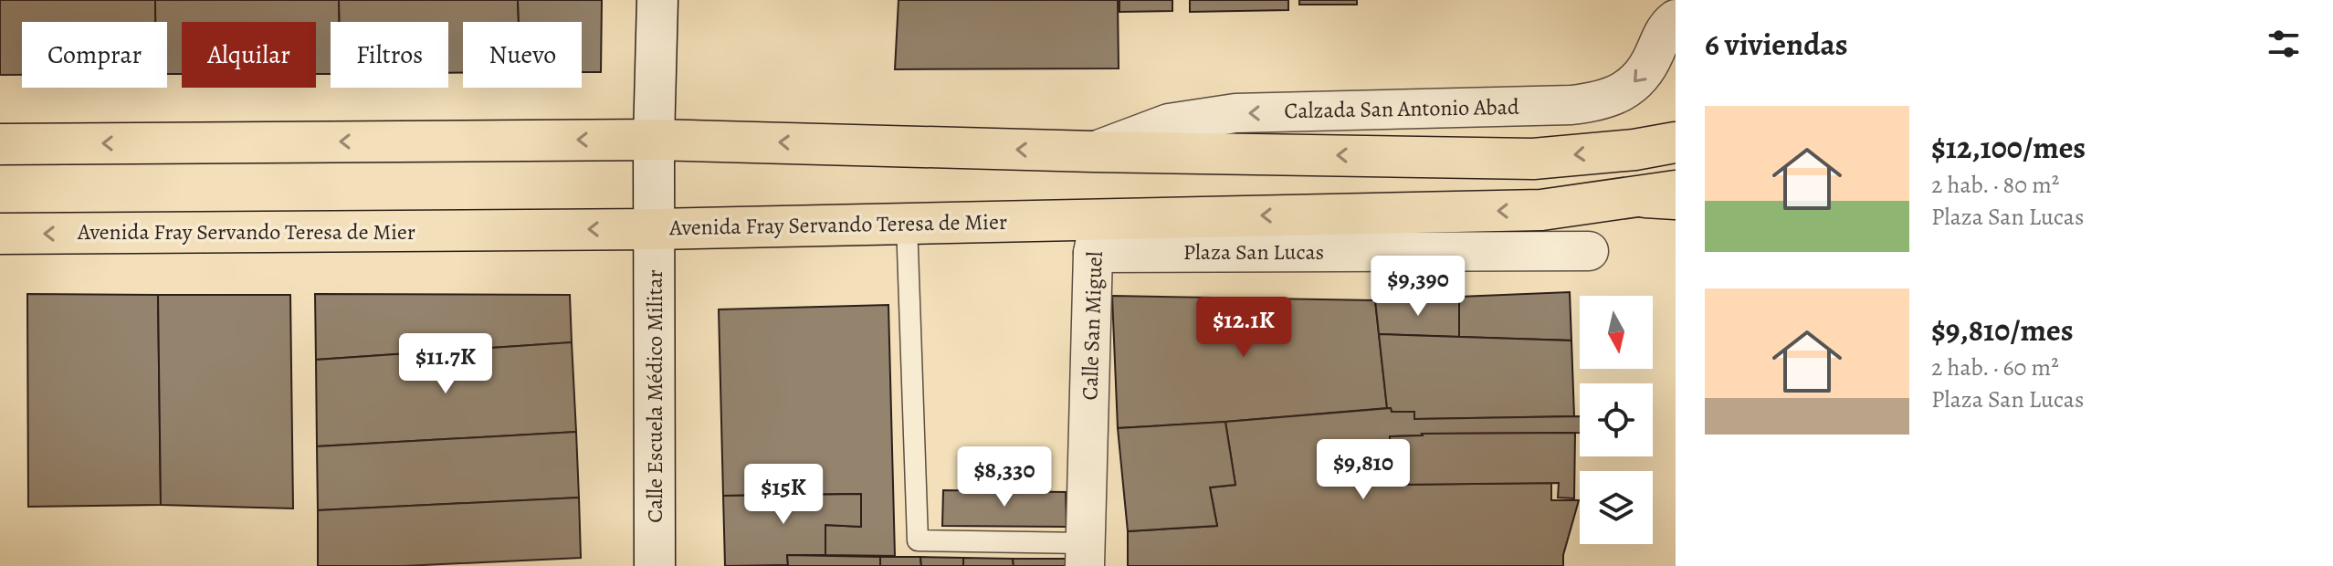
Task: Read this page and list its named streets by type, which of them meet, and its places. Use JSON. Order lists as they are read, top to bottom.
{
  "streets": {
    "main road": ["Avenida Fray Servando Teresa de Mier"],
    "street": [
      "Calzada San Antonio Abad",
      "Plaza San Lucas",
      "Calle San Miguel",
      "Calle Escuela Médico Militar"
    ]
  },
  "crossings": [
    ["Avenida Fray Servando Teresa de Mier", "Plaza San Lucas"],
    ["Avenida Fray Servando Teresa de Mier", "Calle San Miguel"],
    ["Avenida Fray Servando Teresa de Mier", "Calle Escuela Médico Militar"],
    ["Plaza San Lucas", "Calle San Miguel"]
  ],
  "one_way": ["Calzada San Antonio Abad"],
  "north": "bottom",
  "page": {
    "heading": "6 viviendas",
    "chip": [
      "Comprar",
      "Alquilar",
      "Filtros",
      "Nuevo"
    ],
    "list": [
      {
        "name": "$12,100/mes",
        "note": "2 hab. · 80 m² · Plaza San Lucas"
      },
      {
        "name": "$9,810/mes",
        "note": "2 hab. · 60 m² · Plaza San Lucas"
      }
    ],
    "price": [
      "$9,390",
      "$12.1K",
      "$11.7K",
      "$9,810",
      "$8,330",
      "$15K"
    ]
  }
}
